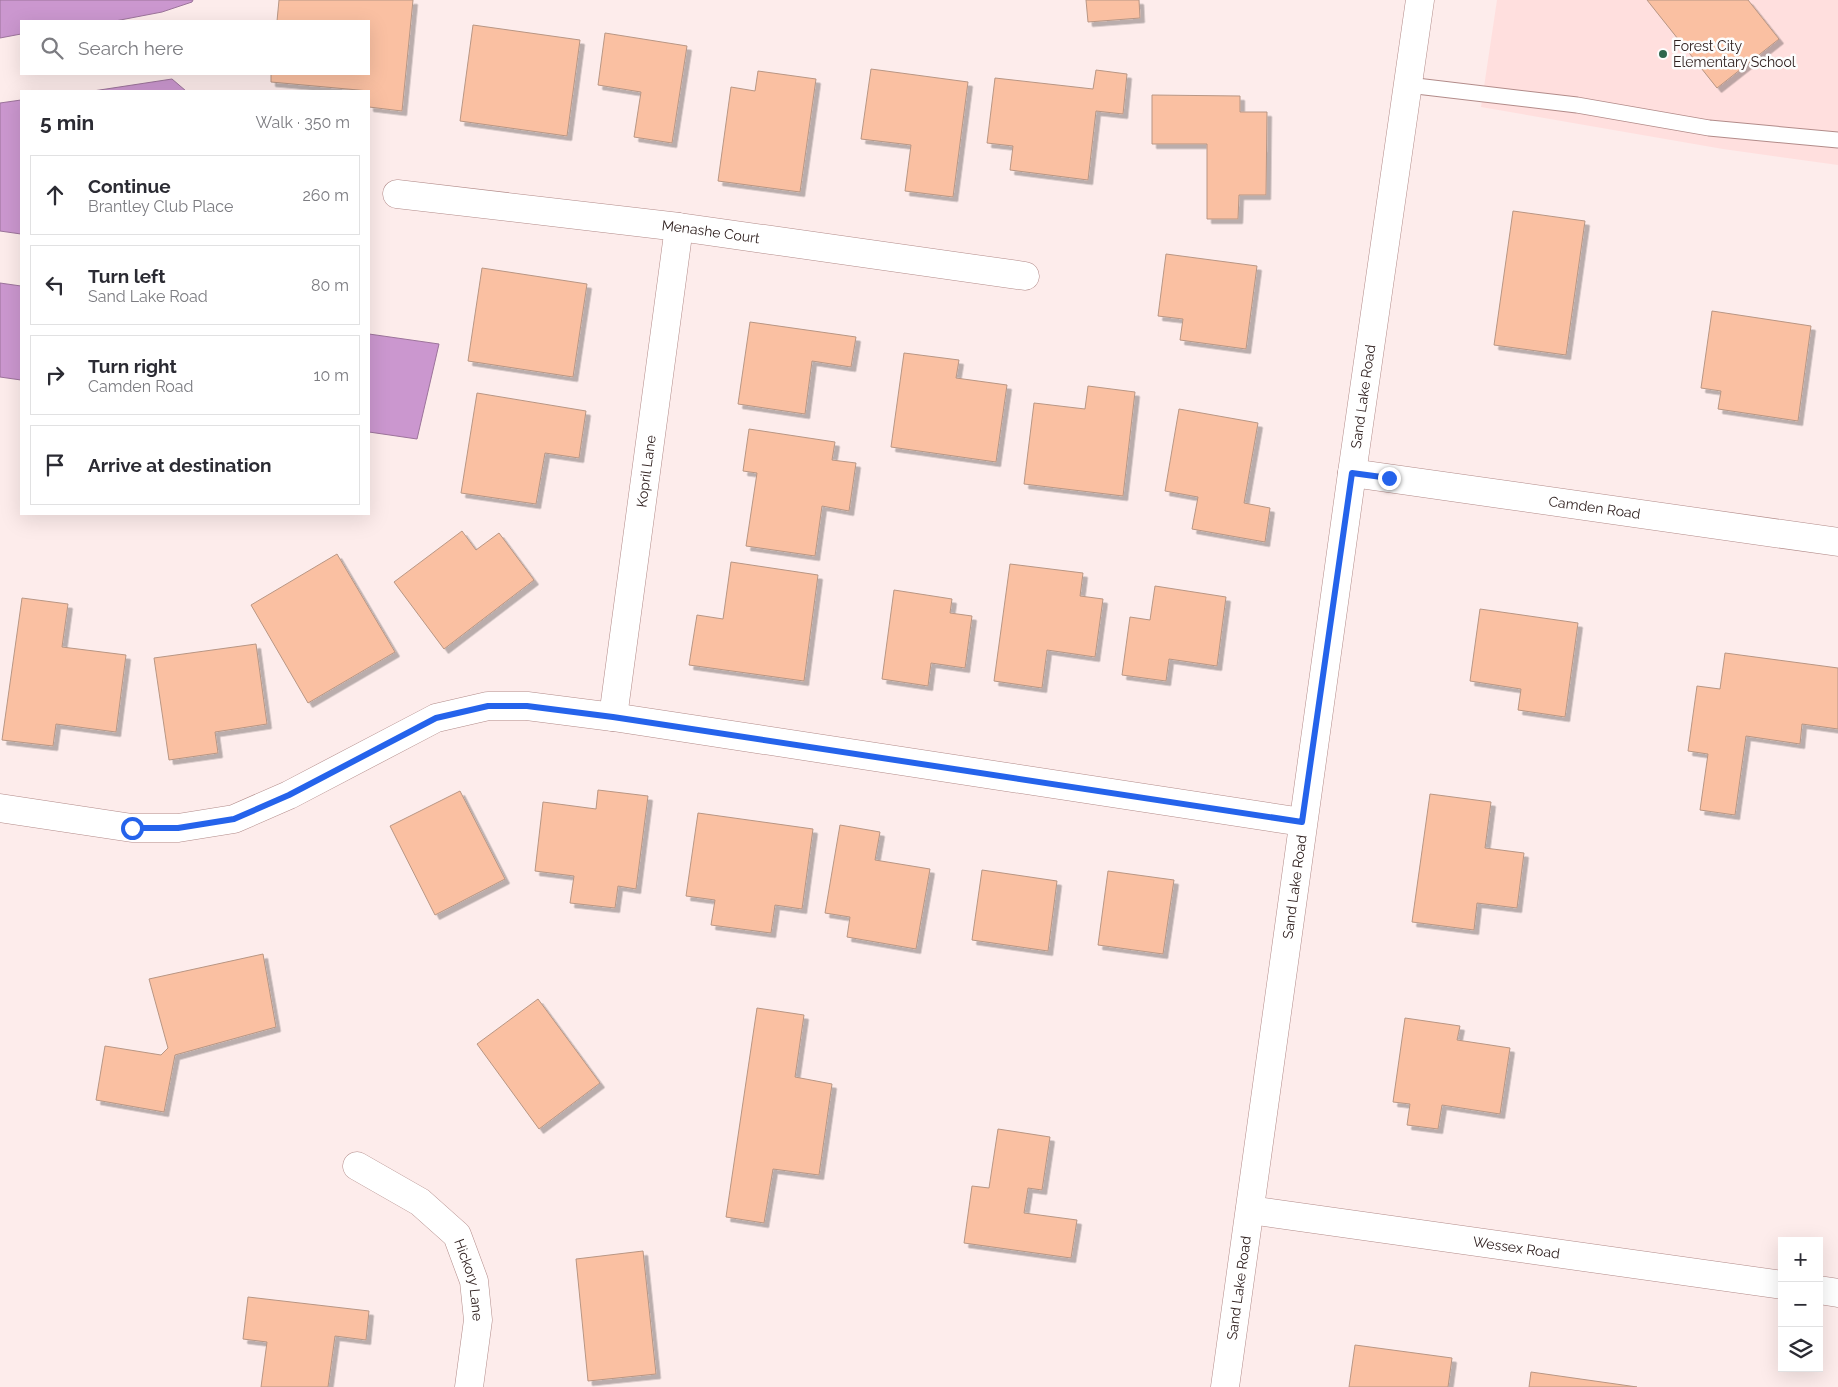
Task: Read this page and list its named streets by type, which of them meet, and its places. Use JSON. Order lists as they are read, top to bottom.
{
  "streets": {
    "street": [
      "Menashe Court",
      "Sand Lake Road",
      "Kopril Lane",
      "Camden Road",
      "Wessex Road",
      "Hickory Lane"
    ]
  },
  "crossings": [
    ["Menashe Court", "Kopril Lane"],
    ["Sand Lake Road", "Camden Road"],
    ["Sand Lake Road", "Wessex Road"]
  ],
  "places": ["Forest City Elementary School"],
  "page": {
    "search": "Search here",
    "heading": ["5 min", "Walk · 350 m"],
    "list": [
      ["Continue", "Brantley Club Place", "260 m"],
      ["Turn left", "Sand Lake Road", "80 m"],
      ["Turn right", "Camden Road", "10 m"],
      "Arrive at destination"
    ],
    "map_buttons": ["+", "−"]
  }
}
